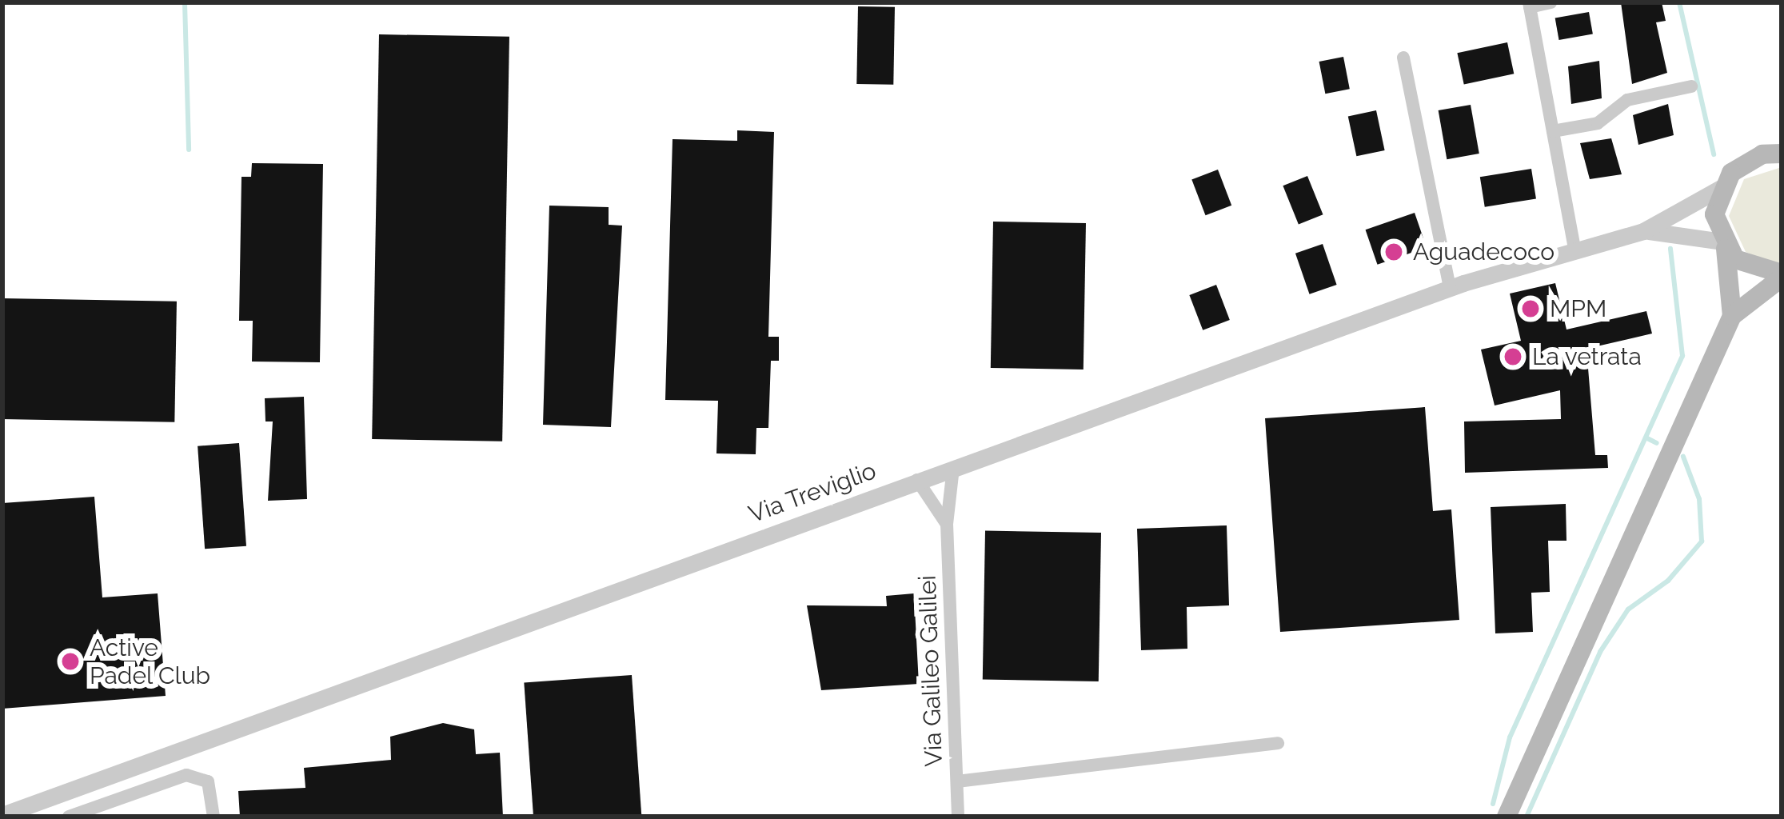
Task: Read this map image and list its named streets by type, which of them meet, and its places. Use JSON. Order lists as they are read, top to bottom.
{
  "streets": {
    "street": ["Via Treviglio", "Via Galileo Galilei"]
  },
  "crossings": [
    ["Via Treviglio", "Via Galileo Galilei"]
  ],
  "places": [
    "Aguadecoco",
    "MPM",
    "La vetrata",
    "Active Padel Club"
  ]
}
